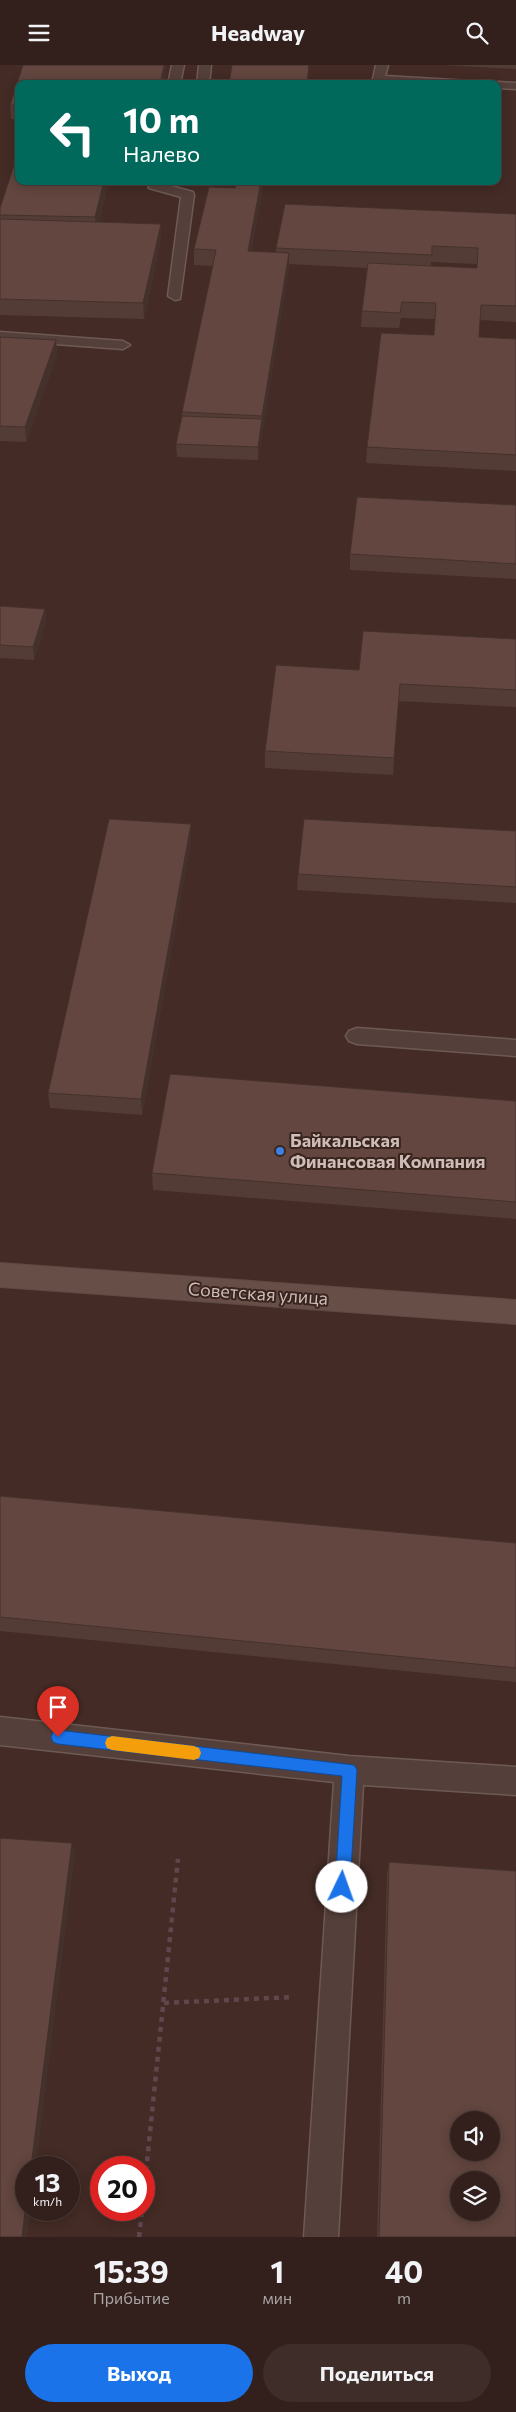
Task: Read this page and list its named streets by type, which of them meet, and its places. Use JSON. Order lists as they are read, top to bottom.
{
  "streets": {
    "main road": ["Советская улица"]
  },
  "places": ["Байкальская Финансовая Компания"],
  "page": {
    "header": "Headway",
    "turn": ["10 m", "Налево"],
    "speed": "13 km/h",
    "limit": "20",
    "eta": [
      "15:39",
      "Прибытие",
      "1",
      "мин",
      "40",
      "m"
    ],
    "buttons": ["Выход", "Поделиться"]
  }
}
